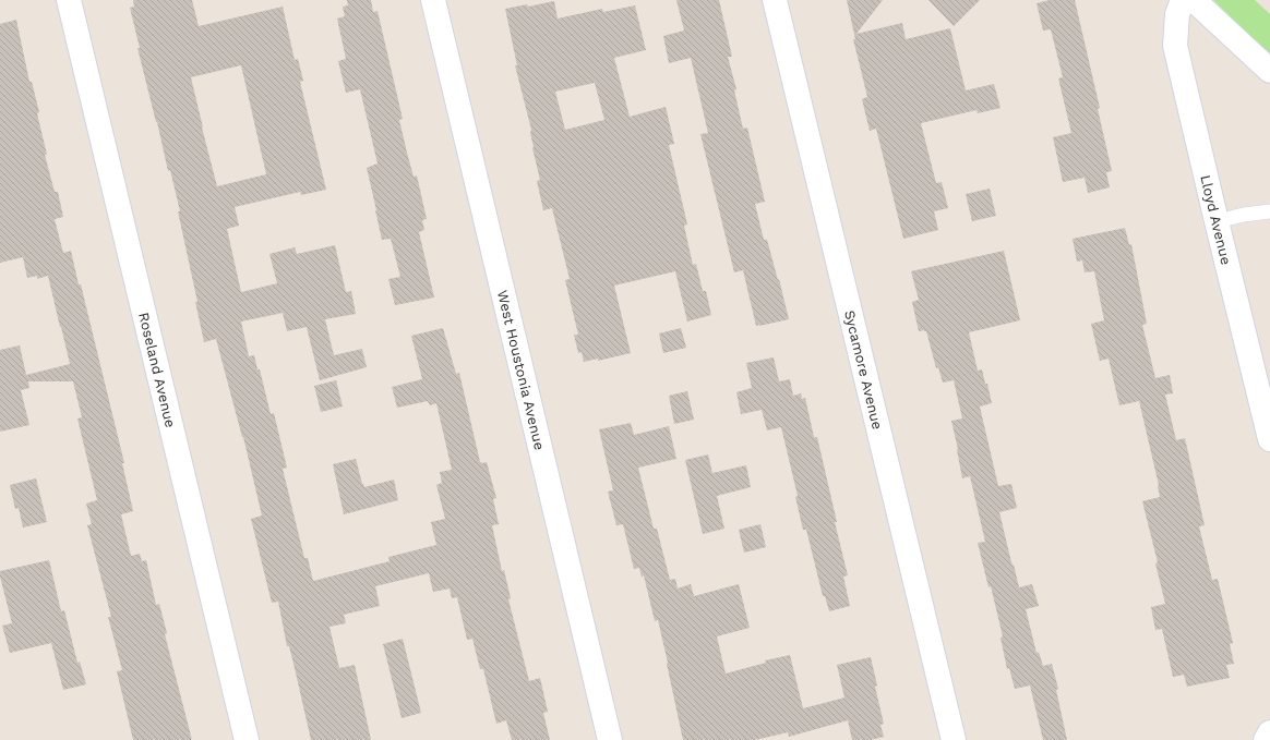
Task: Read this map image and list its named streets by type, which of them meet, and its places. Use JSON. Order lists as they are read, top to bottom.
{
  "streets": {
    "street": [
      "Lloyd Avenue",
      "West Houstonia Avenue",
      "Roseland Avenue",
      "Sycamore Avenue"
    ]
  }
}
